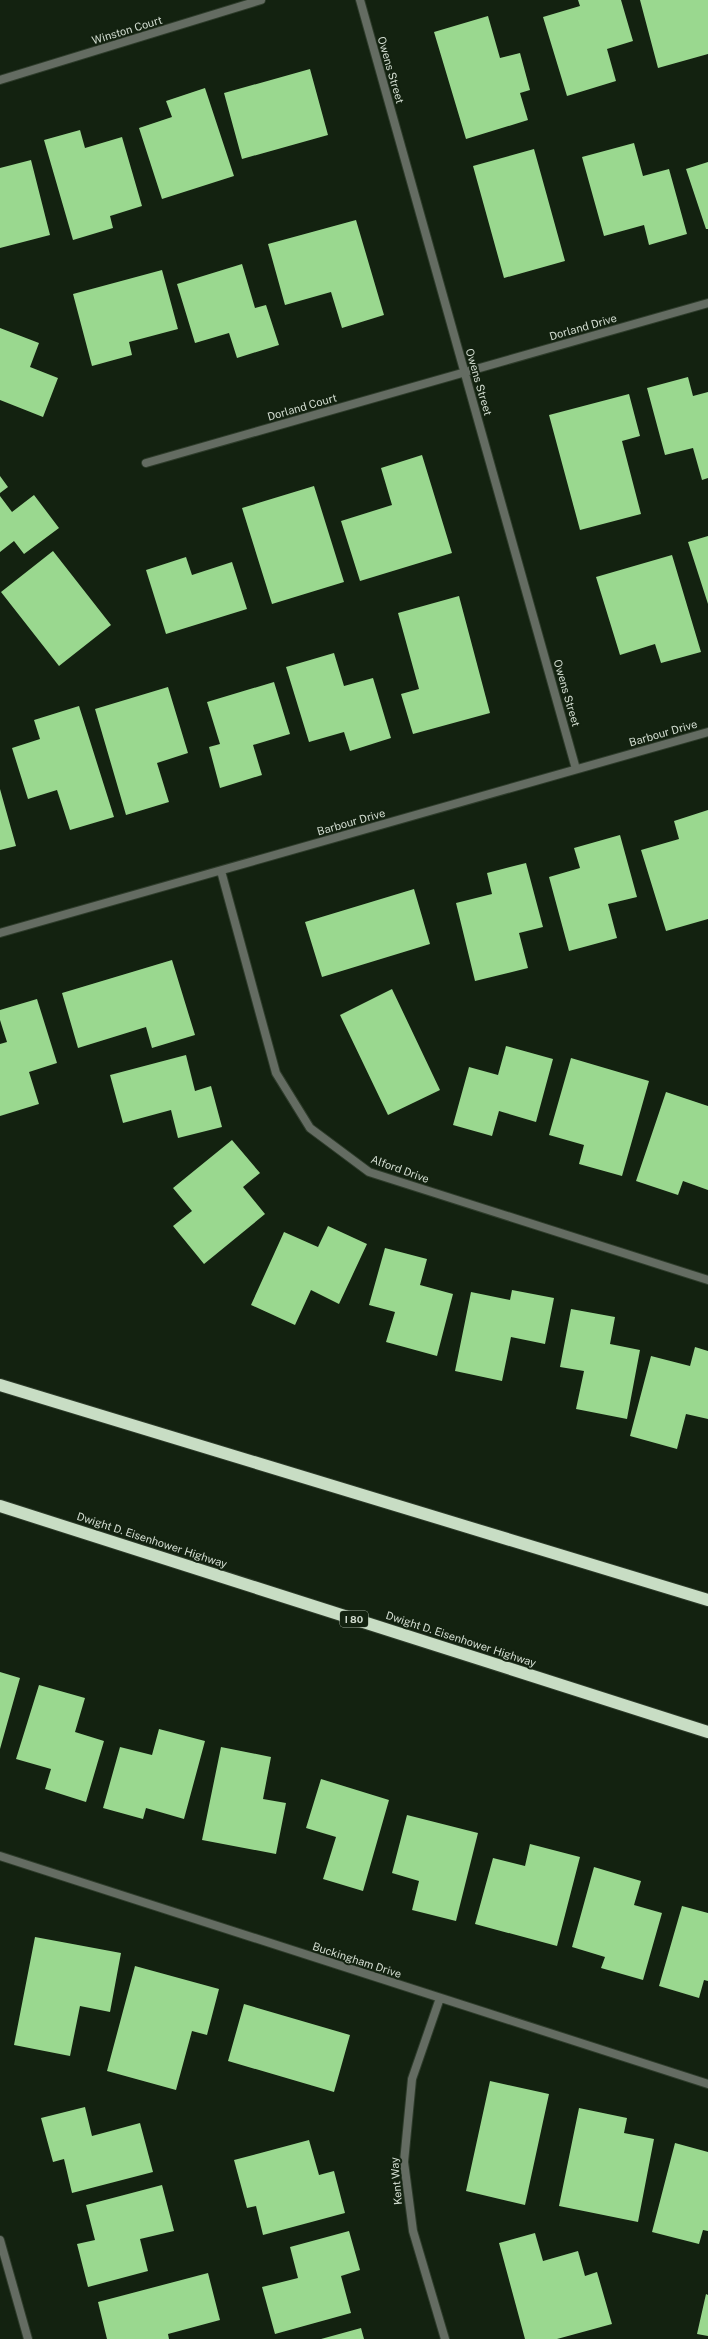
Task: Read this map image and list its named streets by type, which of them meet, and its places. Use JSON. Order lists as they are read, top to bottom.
{
  "streets": {
    "highway": ["Dwight D. Eisenhower Highway", "I 80"],
    "street": [
      "Winston Court",
      "Owens Street",
      "Dorland Drive",
      "Dorland Court",
      "Barbour Drive",
      "Alford Drive",
      "Buckingham Drive",
      "Kent Way"
    ]
  },
  "crossings": [
    ["Owens Street", "Dorland Drive"],
    ["Owens Street", "Dorland Court"],
    ["Owens Street", "Barbour Drive"],
    ["Dorland Drive", "Dorland Court"],
    ["Barbour Drive", "Alford Drive"],
    ["Buckingham Drive", "Kent Way"]
  ]
}
